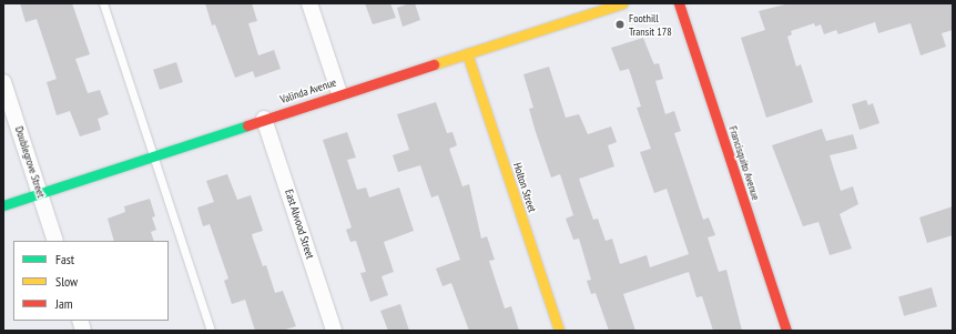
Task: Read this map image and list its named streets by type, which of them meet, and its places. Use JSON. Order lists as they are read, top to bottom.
{
  "streets": {
    "main road": ["Valinda Avenue", "Francisquito Avenue", "Holton Street"],
    "street": ["Doublegrove Street", "East Alwood Street"]
  },
  "crossings": [
    ["Valinda Avenue", "Doublegrove Street"],
    ["Valinda Avenue", "Holton Street"],
    ["Valinda Avenue", "East Alwood Street"]
  ],
  "places": ["Foothill Transit 178"],
  "legend": ["Fast", "Slow", "Jam"]
}
